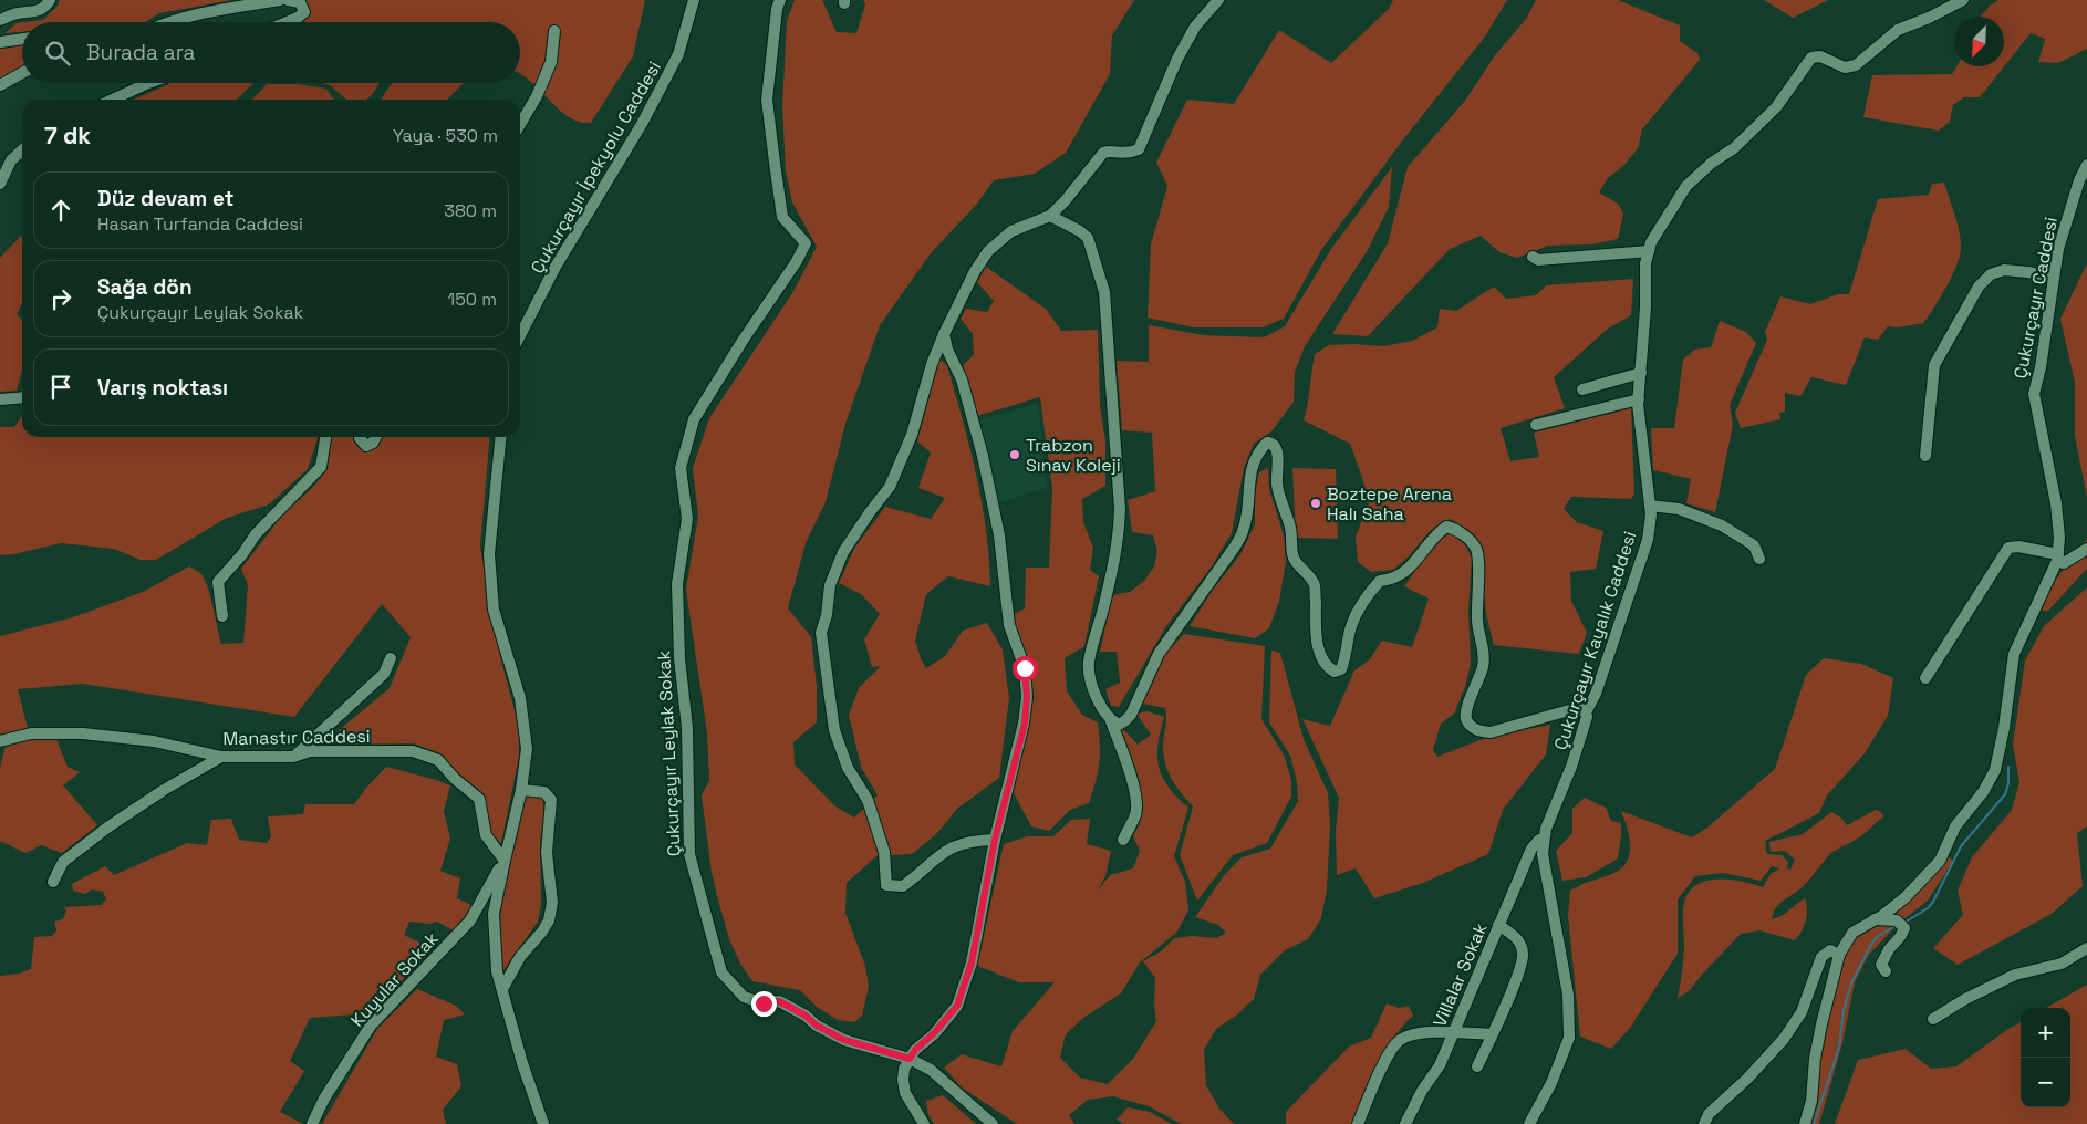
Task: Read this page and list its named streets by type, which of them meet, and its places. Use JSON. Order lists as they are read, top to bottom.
{
  "streets": {
    "street": [
      "Çukurçayır İpekyolu Caddesi",
      "Çukurçayır Caddesi",
      "Çukurçayır Kayalık Caddesi",
      "Manastır Caddesi",
      "Çukurçayır Leylak Sokak",
      "Villalar Sokak",
      "Kuyular Sokak"
    ]
  },
  "crossings": [
    ["Çukurçayır Kayalık Caddesi", "Villalar Sokak"],
    ["Manastır Caddesi", "Kuyular Sokak"]
  ],
  "places": ["Trabzon Sınav Koleji", "Boztepe Arena Halı Saha"],
  "north": "bottom left",
  "page": {
    "search": "Burada ara",
    "heading": ["7 dk", "Yaya · 530 m"],
    "list": [
      ["Düz devam et", "Hasan Turfanda Caddesi", "380 m"],
      ["Sağa dön", "Çukurçayır Leylak Sokak", "150 m"],
      "Varış noktası"
    ],
    "map_buttons": ["+", "−"]
  }
}
